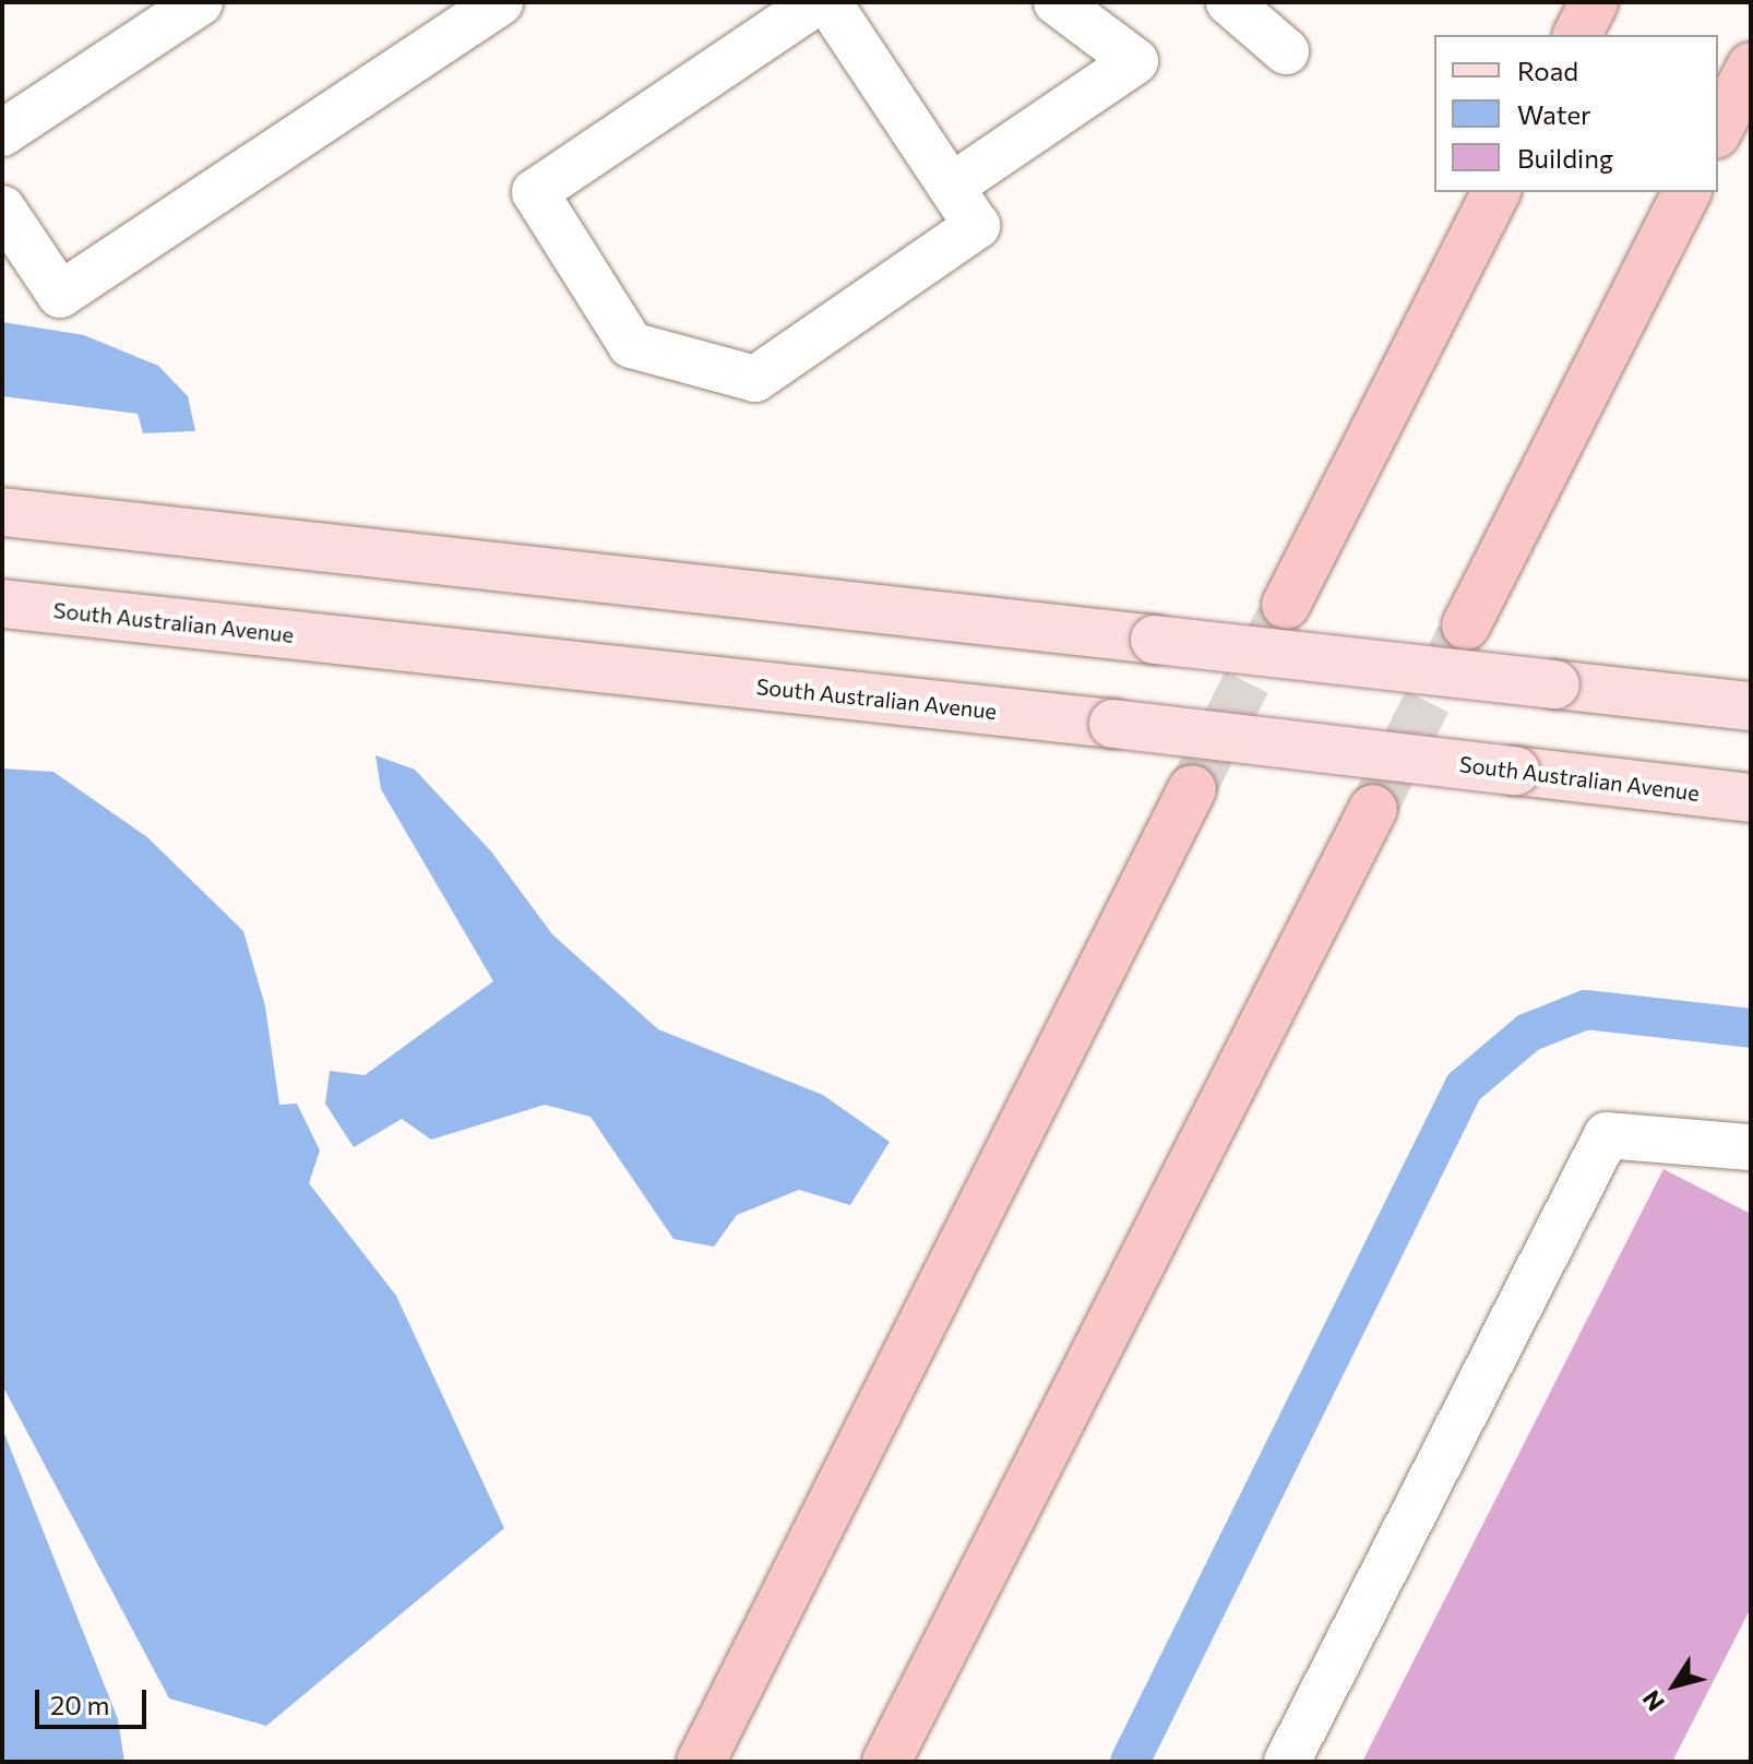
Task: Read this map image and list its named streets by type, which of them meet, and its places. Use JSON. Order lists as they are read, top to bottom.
{
  "streets": {
    "main road": ["South Australian Avenue"]
  },
  "legend": ["Road", "Water", "Building"],
  "scale_bar": "20 m",
  "north": "bottom left"
}
